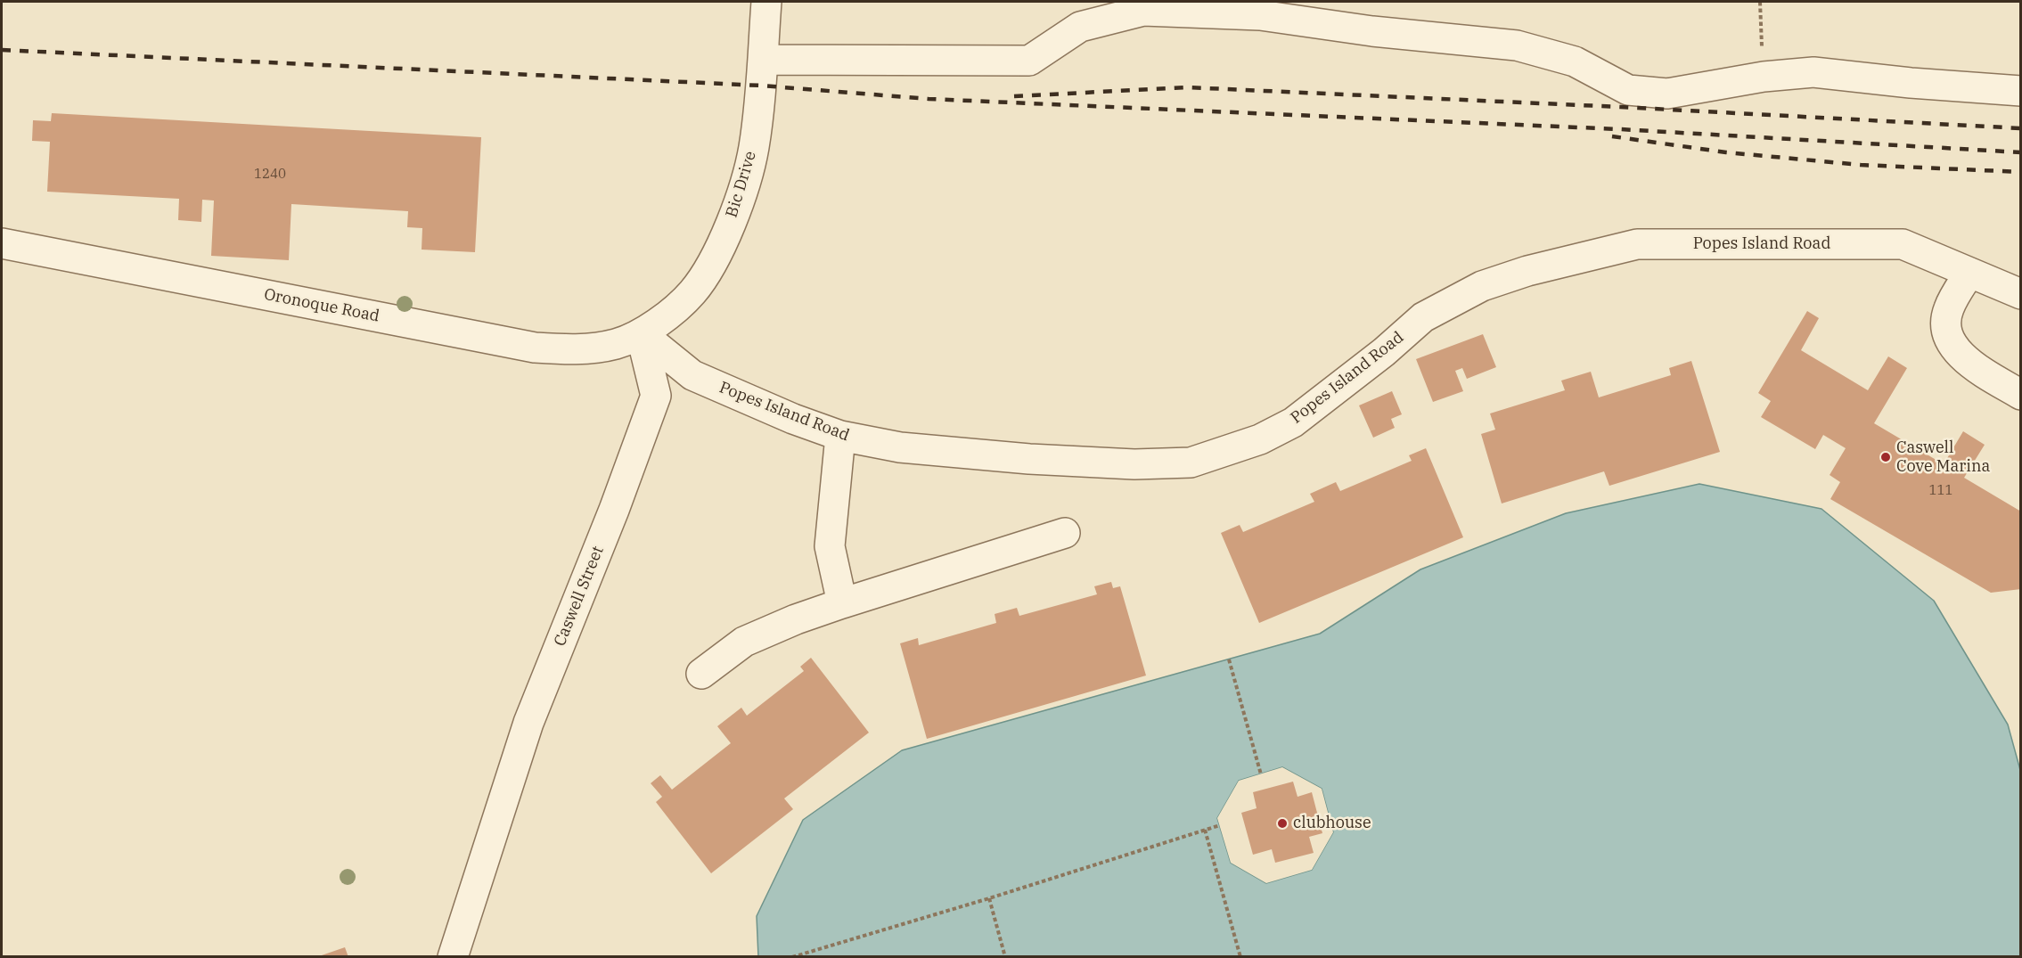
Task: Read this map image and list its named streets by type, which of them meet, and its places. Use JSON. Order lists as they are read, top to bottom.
{
  "streets": {
    "street": [
      "Bic Drive",
      "Popes Island Road",
      "Oronoque Road",
      "Caswell Street"
    ]
  },
  "crossings": [
    ["Bic Drive", "Popes Island Road"],
    ["Bic Drive", "Oronoque Road"],
    ["Bic Drive", "Caswell Street"],
    ["Popes Island Road", "Oronoque Road"],
    ["Popes Island Road", "Caswell Street"],
    ["Oronoque Road", "Caswell Street"]
  ],
  "places": ["Caswell Cove Marina", "clubhouse"],
  "house_numbers": ["1240", "111"]
}
